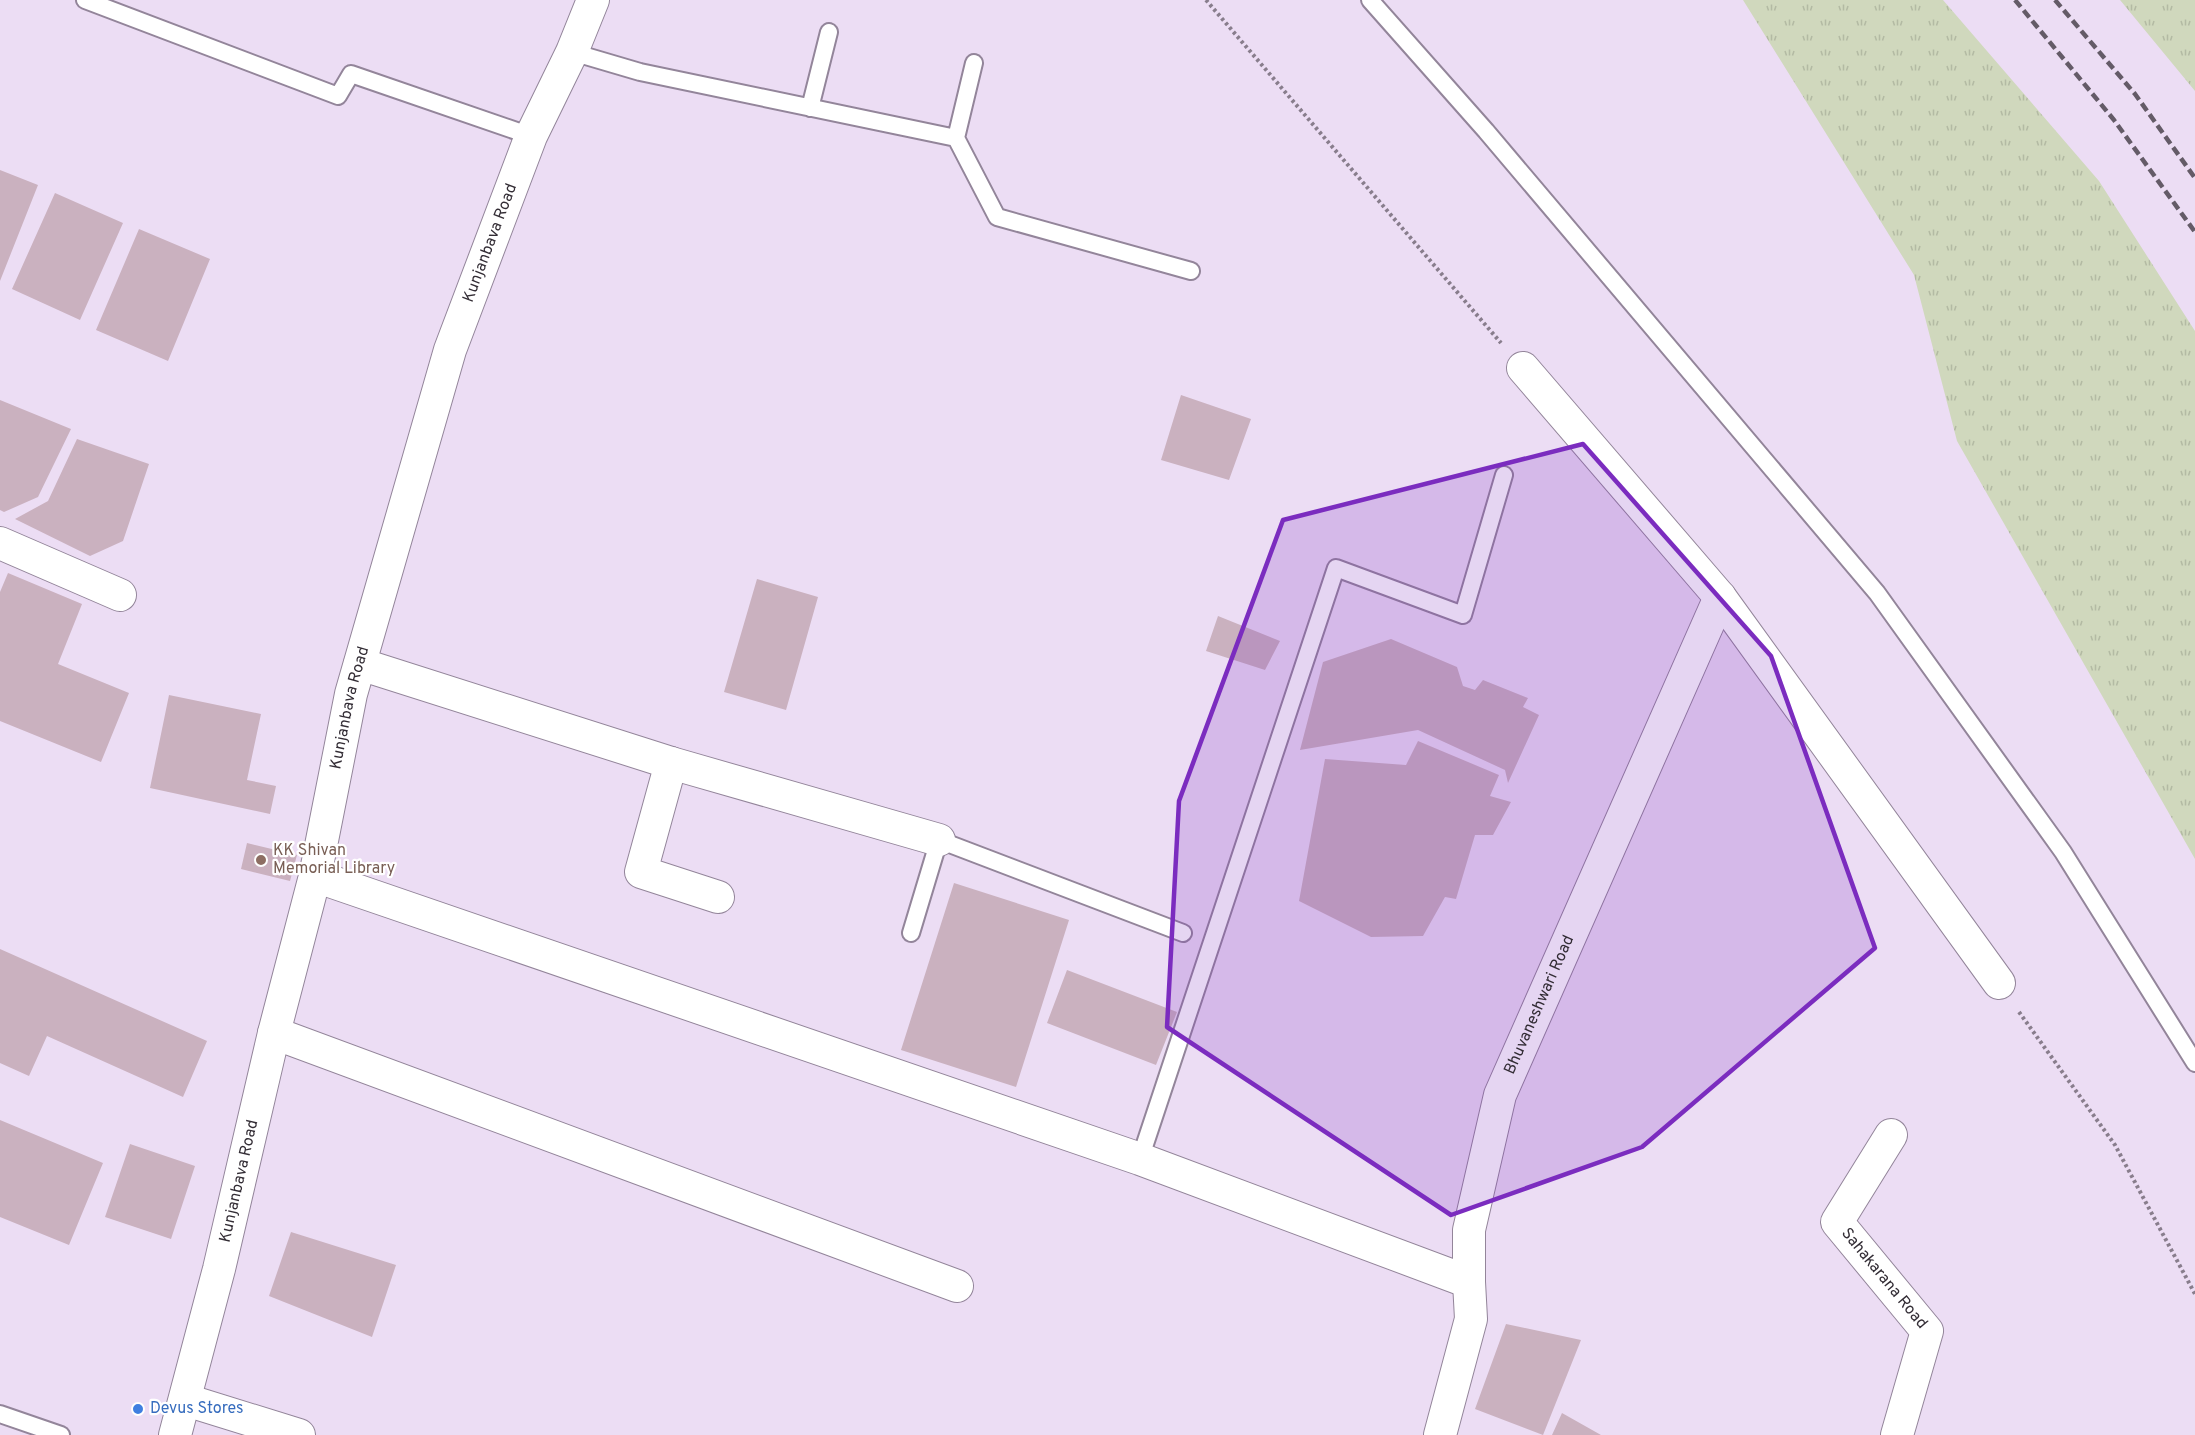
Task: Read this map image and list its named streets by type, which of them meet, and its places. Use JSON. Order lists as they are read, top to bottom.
{
  "streets": {
    "street": ["Kunjanbava Road", "Bhuvaneshwari Road", "Sahakarana Road"]
  },
  "places": ["KK Shivan Memorial Library", "Devus Stores"]
}
